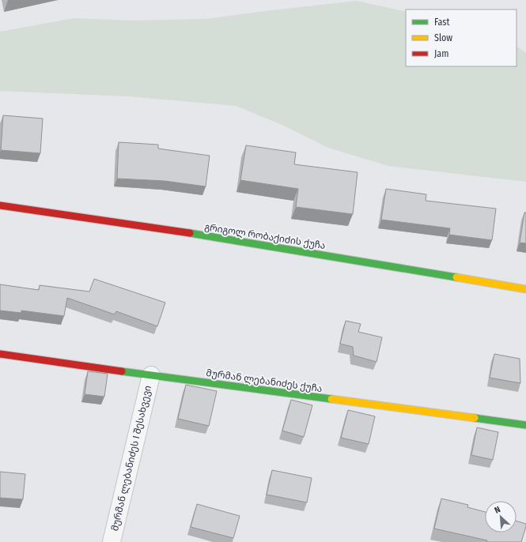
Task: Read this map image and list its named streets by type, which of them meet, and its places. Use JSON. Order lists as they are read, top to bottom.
{
  "streets": {
    "street": ["გრიგოლ რობაქიძის ქუჩა", "მურმან ლებანიძეს ქუჩა", "მურმან ლებანიძეს I შესახვევი"]
  },
  "crossings": [
    ["მურმან ლებანიძეს ქუჩა", "მურმან ლებანიძეს I შესახვევი"]
  ],
  "legend": ["Fast", "Slow", "Jam"],
  "north": "top left"
}
